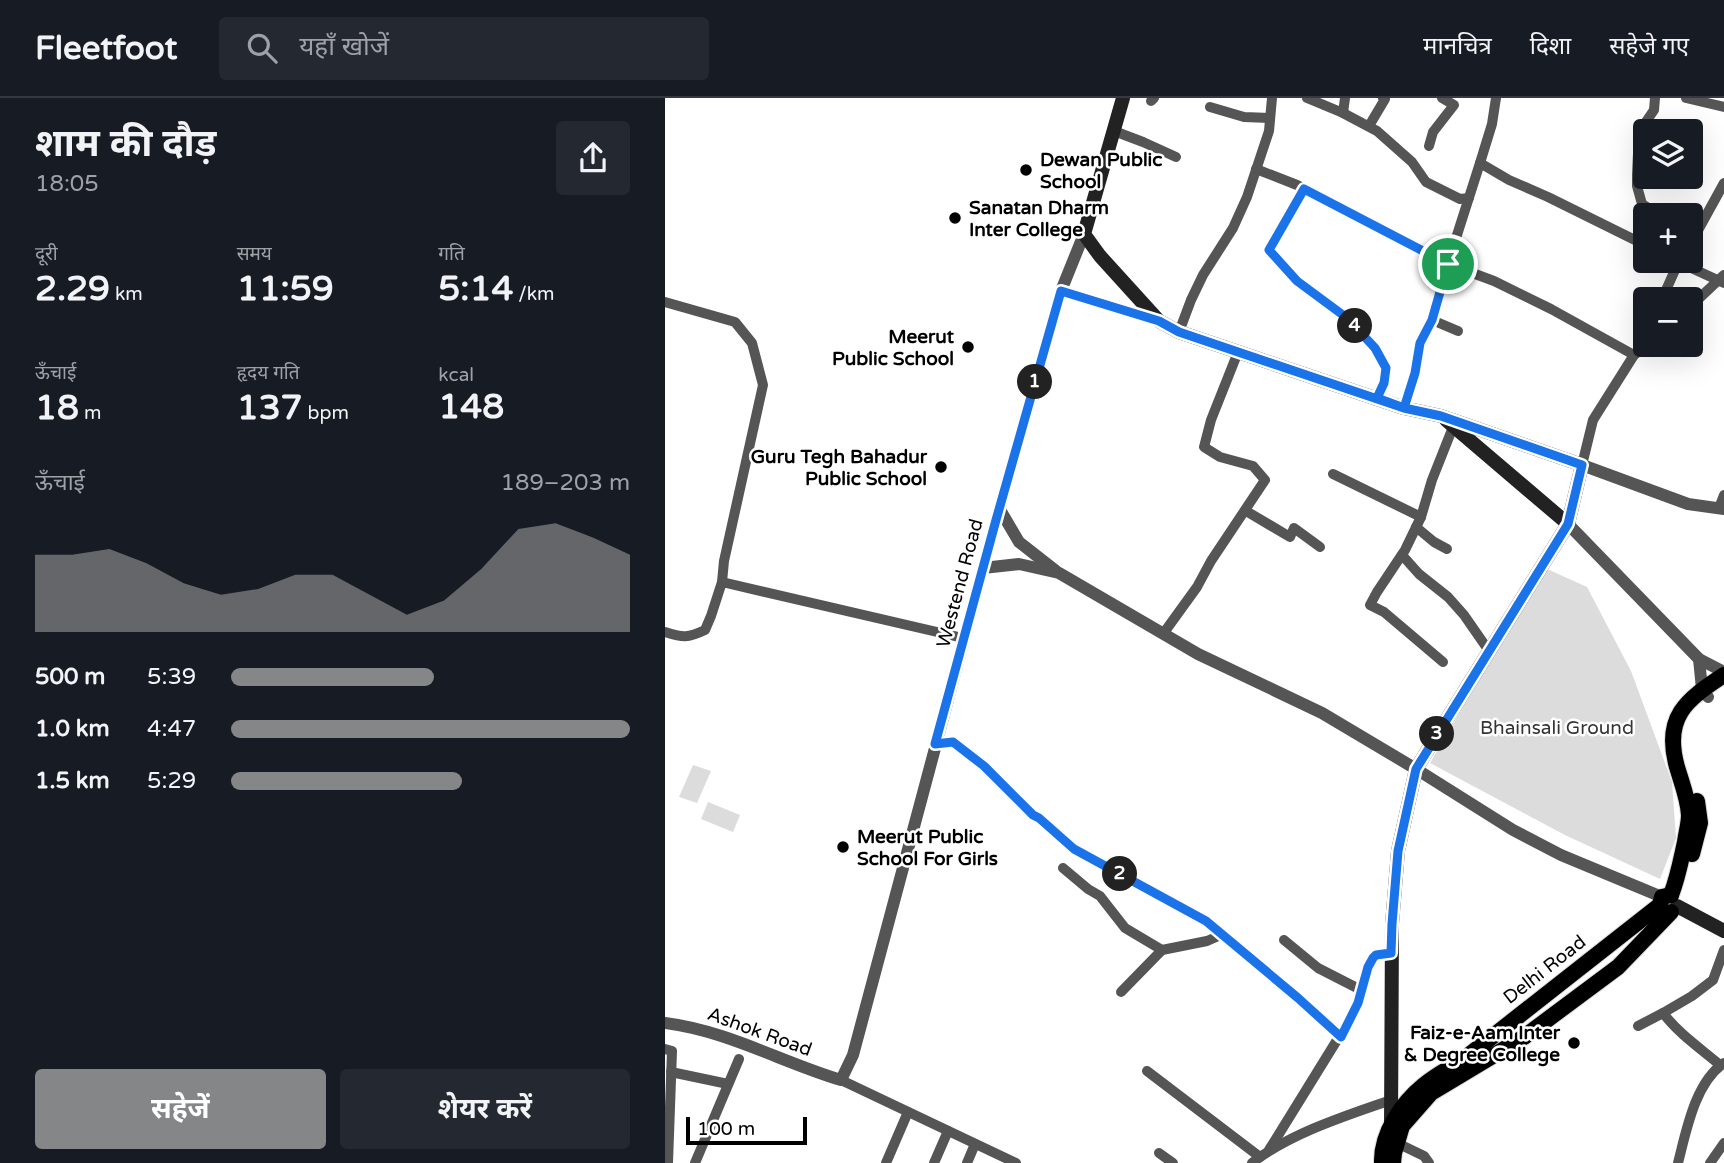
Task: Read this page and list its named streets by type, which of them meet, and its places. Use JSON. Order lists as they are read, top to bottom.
{
  "streets": {
    "main road": ["Westend Road", "Delhi Road"],
    "street": ["Ashok Road"]
  },
  "crossings": [
    ["Westend Road", "Ashok Road"]
  ],
  "parks": ["Bhainsali Ground"],
  "places": [
    "Dewan Public School",
    "Sanatan Dharm Inter College",
    "Meerut Public School",
    "Guru Tegh Bahadur Public School",
    "Meerut Public School For Girls",
    "Faiz-e-Aam Inter & Degree College"
  ],
  "scale_bar": "100 m",
  "page": {
    "header": "Fleetfoot",
    "search": "यहाँ खोजें",
    "nav": ["मानचित्र", "दिशा", "सहेजे गए"],
    "heading": ["शाम की दौड़", "18:05"],
    "map_buttons": ["+", "−"],
    "stats": [
      ["दूरी", "2.29 km"],
      ["समय", "11:59"],
      ["गति", "5:14 /km"],
      ["ऊँचाई", "18 m"],
      ["हृदय गति", "137 bpm"],
      ["kcal", "148"]
    ],
    "pins": [
      "4",
      "1",
      "3",
      "2"
    ],
    "chart": ["ऊँचाई", "189–203 m"],
    "list": [
      {
        "name": "500 m",
        "note": "5:39"
      },
      {
        "name": "1.0 km",
        "note": "4:47"
      },
      {
        "name": "1.5 km",
        "note": "5:29"
      }
    ],
    "buttons": ["सहेजें", "शेयर करें"],
    "scale": "100 m"
  }
}
